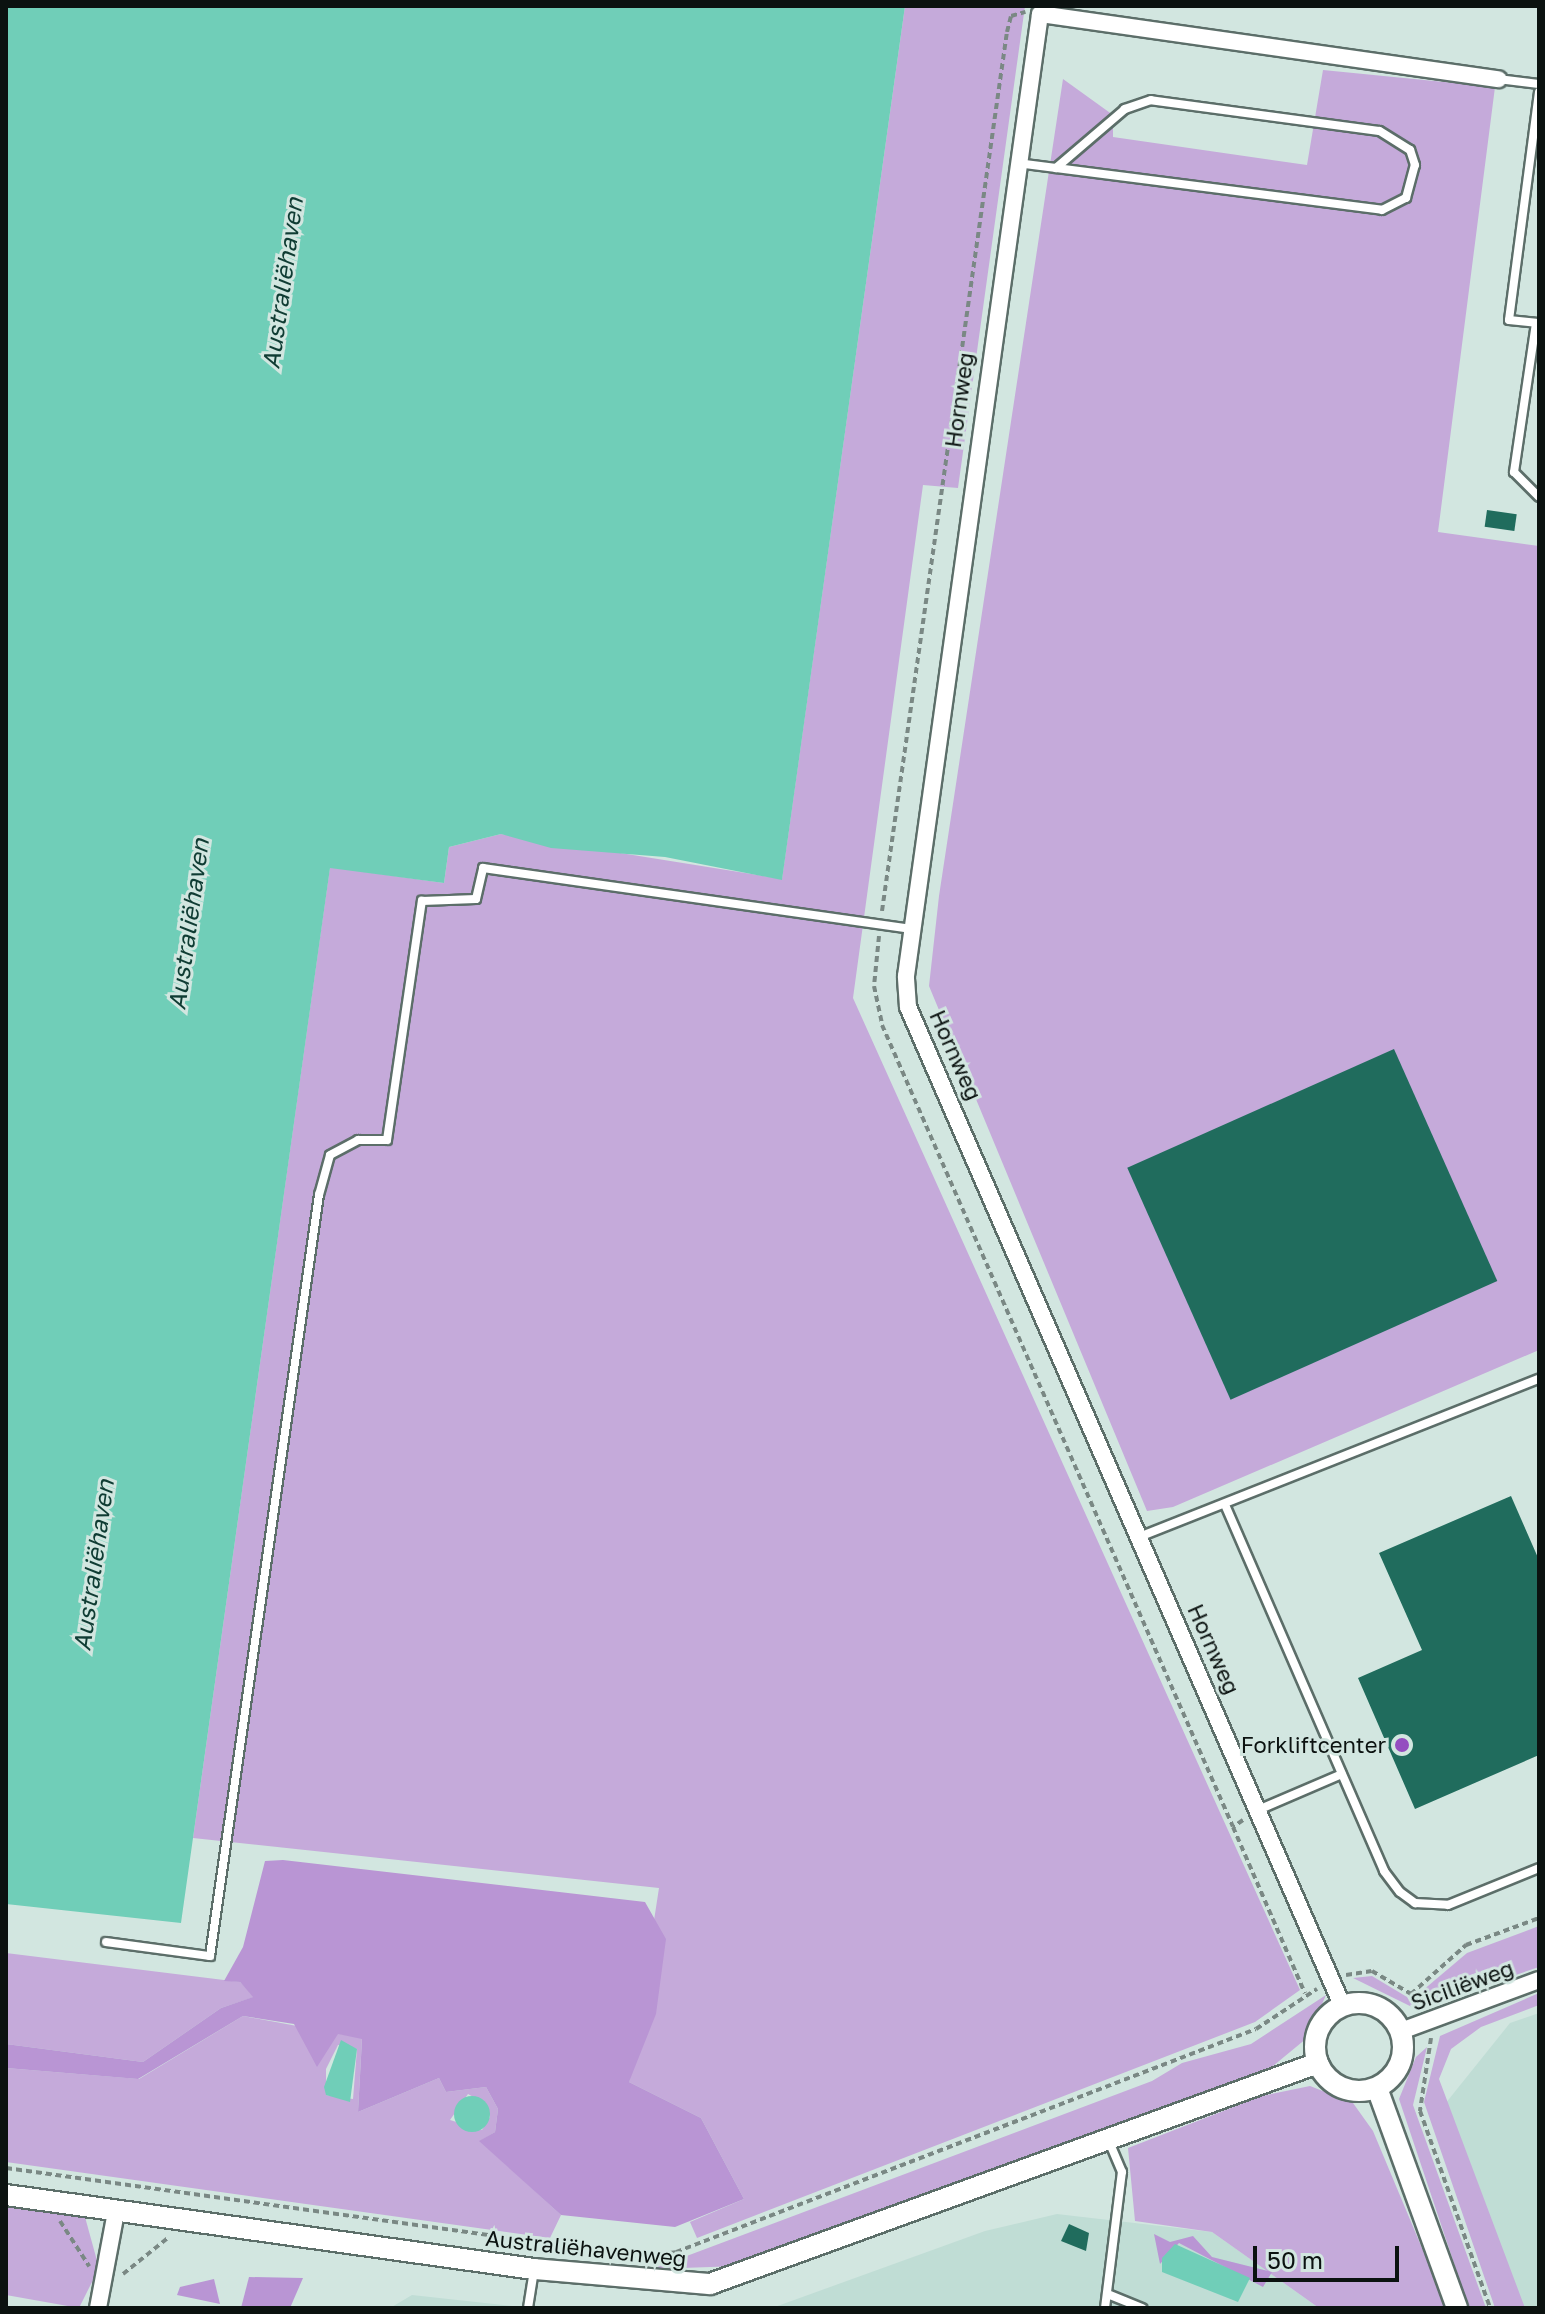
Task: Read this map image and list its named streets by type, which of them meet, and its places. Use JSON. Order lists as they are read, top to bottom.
{
  "streets": {
    "street": ["Hornweg", "Siciliëweg", "Australiëhavenweg"]
  },
  "crossings": [
    ["Hornweg", "Siciliëweg"],
    ["Hornweg", "Australiëhavenweg"],
    ["Siciliëweg", "Australiëhavenweg"]
  ],
  "water": ["Australiëhaven"],
  "places": ["Forkliftcenter"],
  "scale_bar": "50 m"
}
